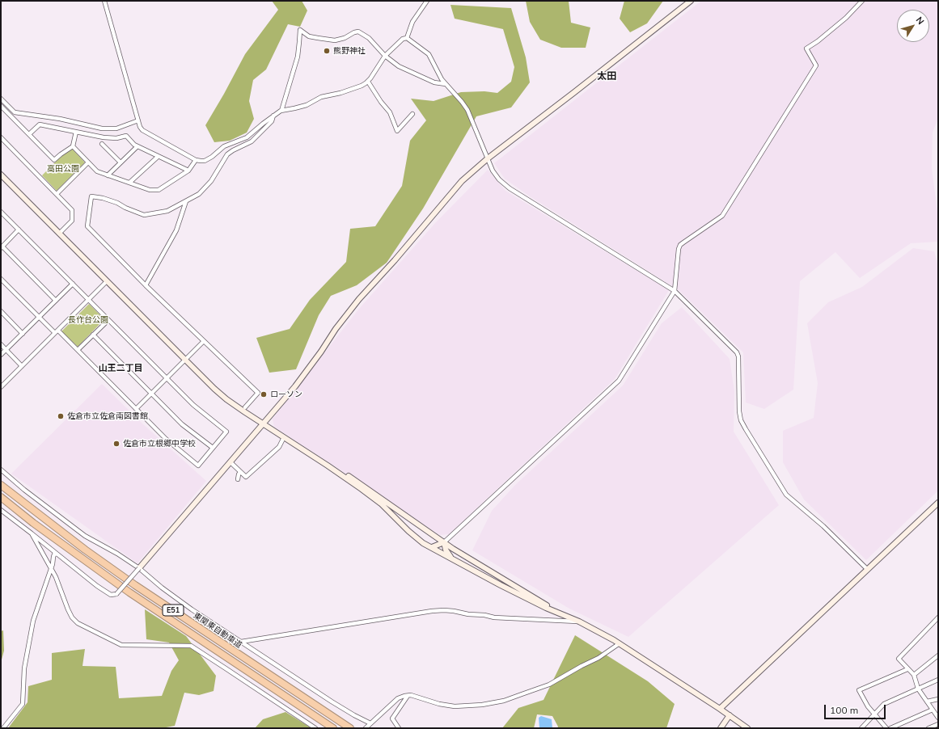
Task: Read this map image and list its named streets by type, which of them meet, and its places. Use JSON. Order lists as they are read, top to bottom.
{
  "streets": {
    "highway": ["E51", "東関東自動車道"]
  },
  "districts": ["太田", "山王二丁目"],
  "parks": ["高田公園", "長作台公園"],
  "places": [
    "熊野神社",
    "ローソン",
    "佐倉市立佐倉南図書館",
    "佐倉市立根郷中学校"
  ],
  "scale_bar": "100 m",
  "north": "top right"
}
